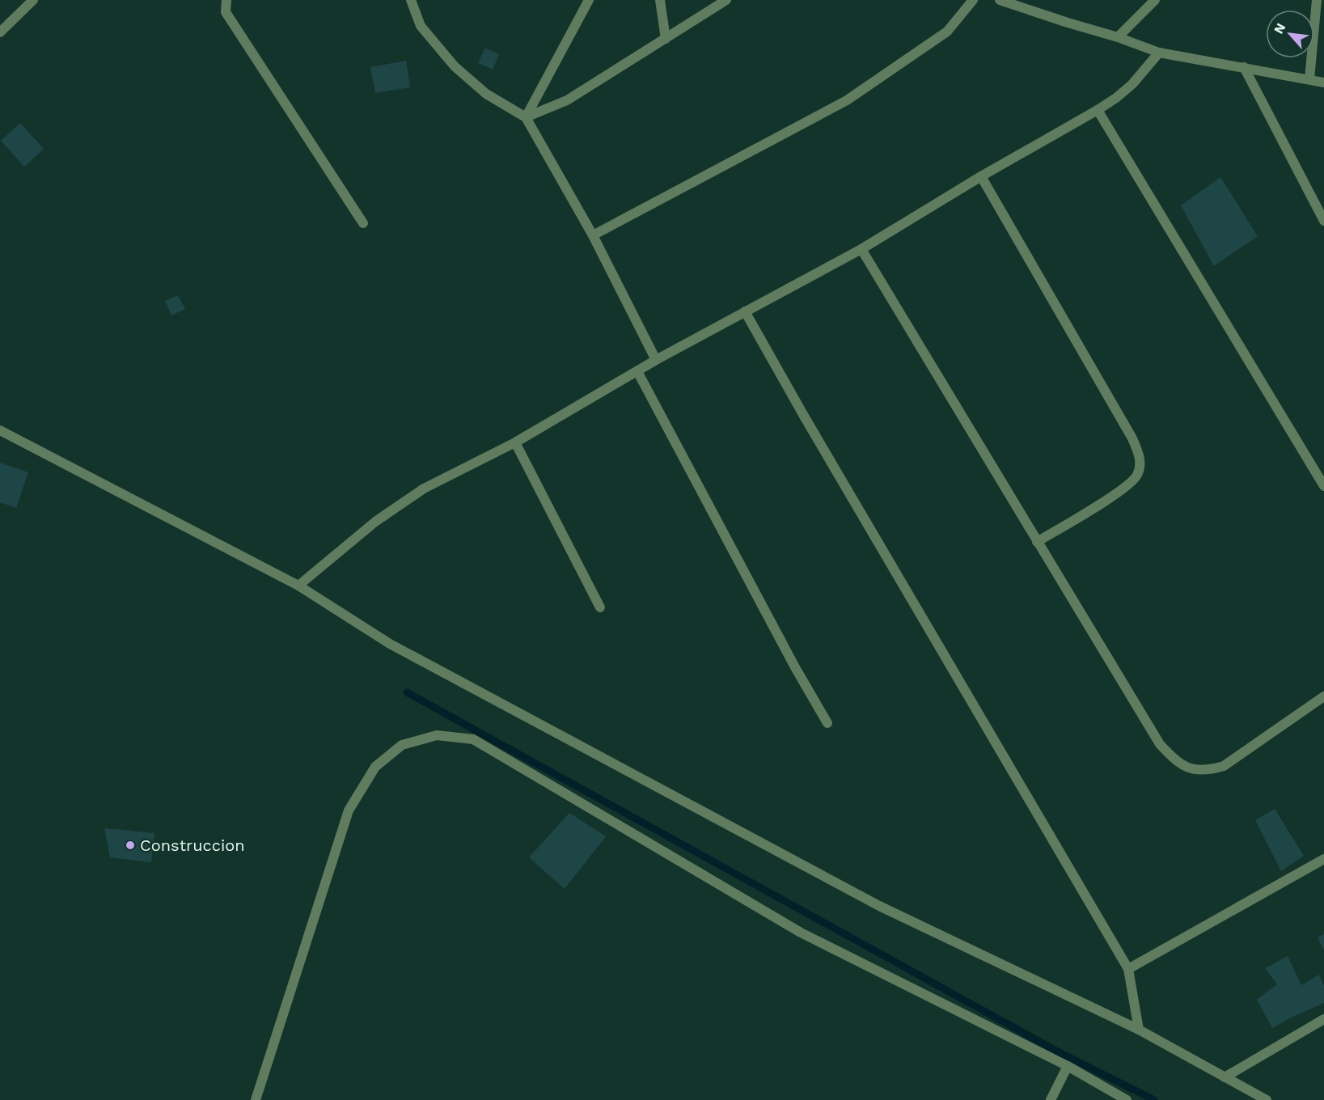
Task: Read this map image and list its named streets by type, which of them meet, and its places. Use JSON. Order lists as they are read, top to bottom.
{
  "places": ["Construccion"],
  "north": "top left"
}
